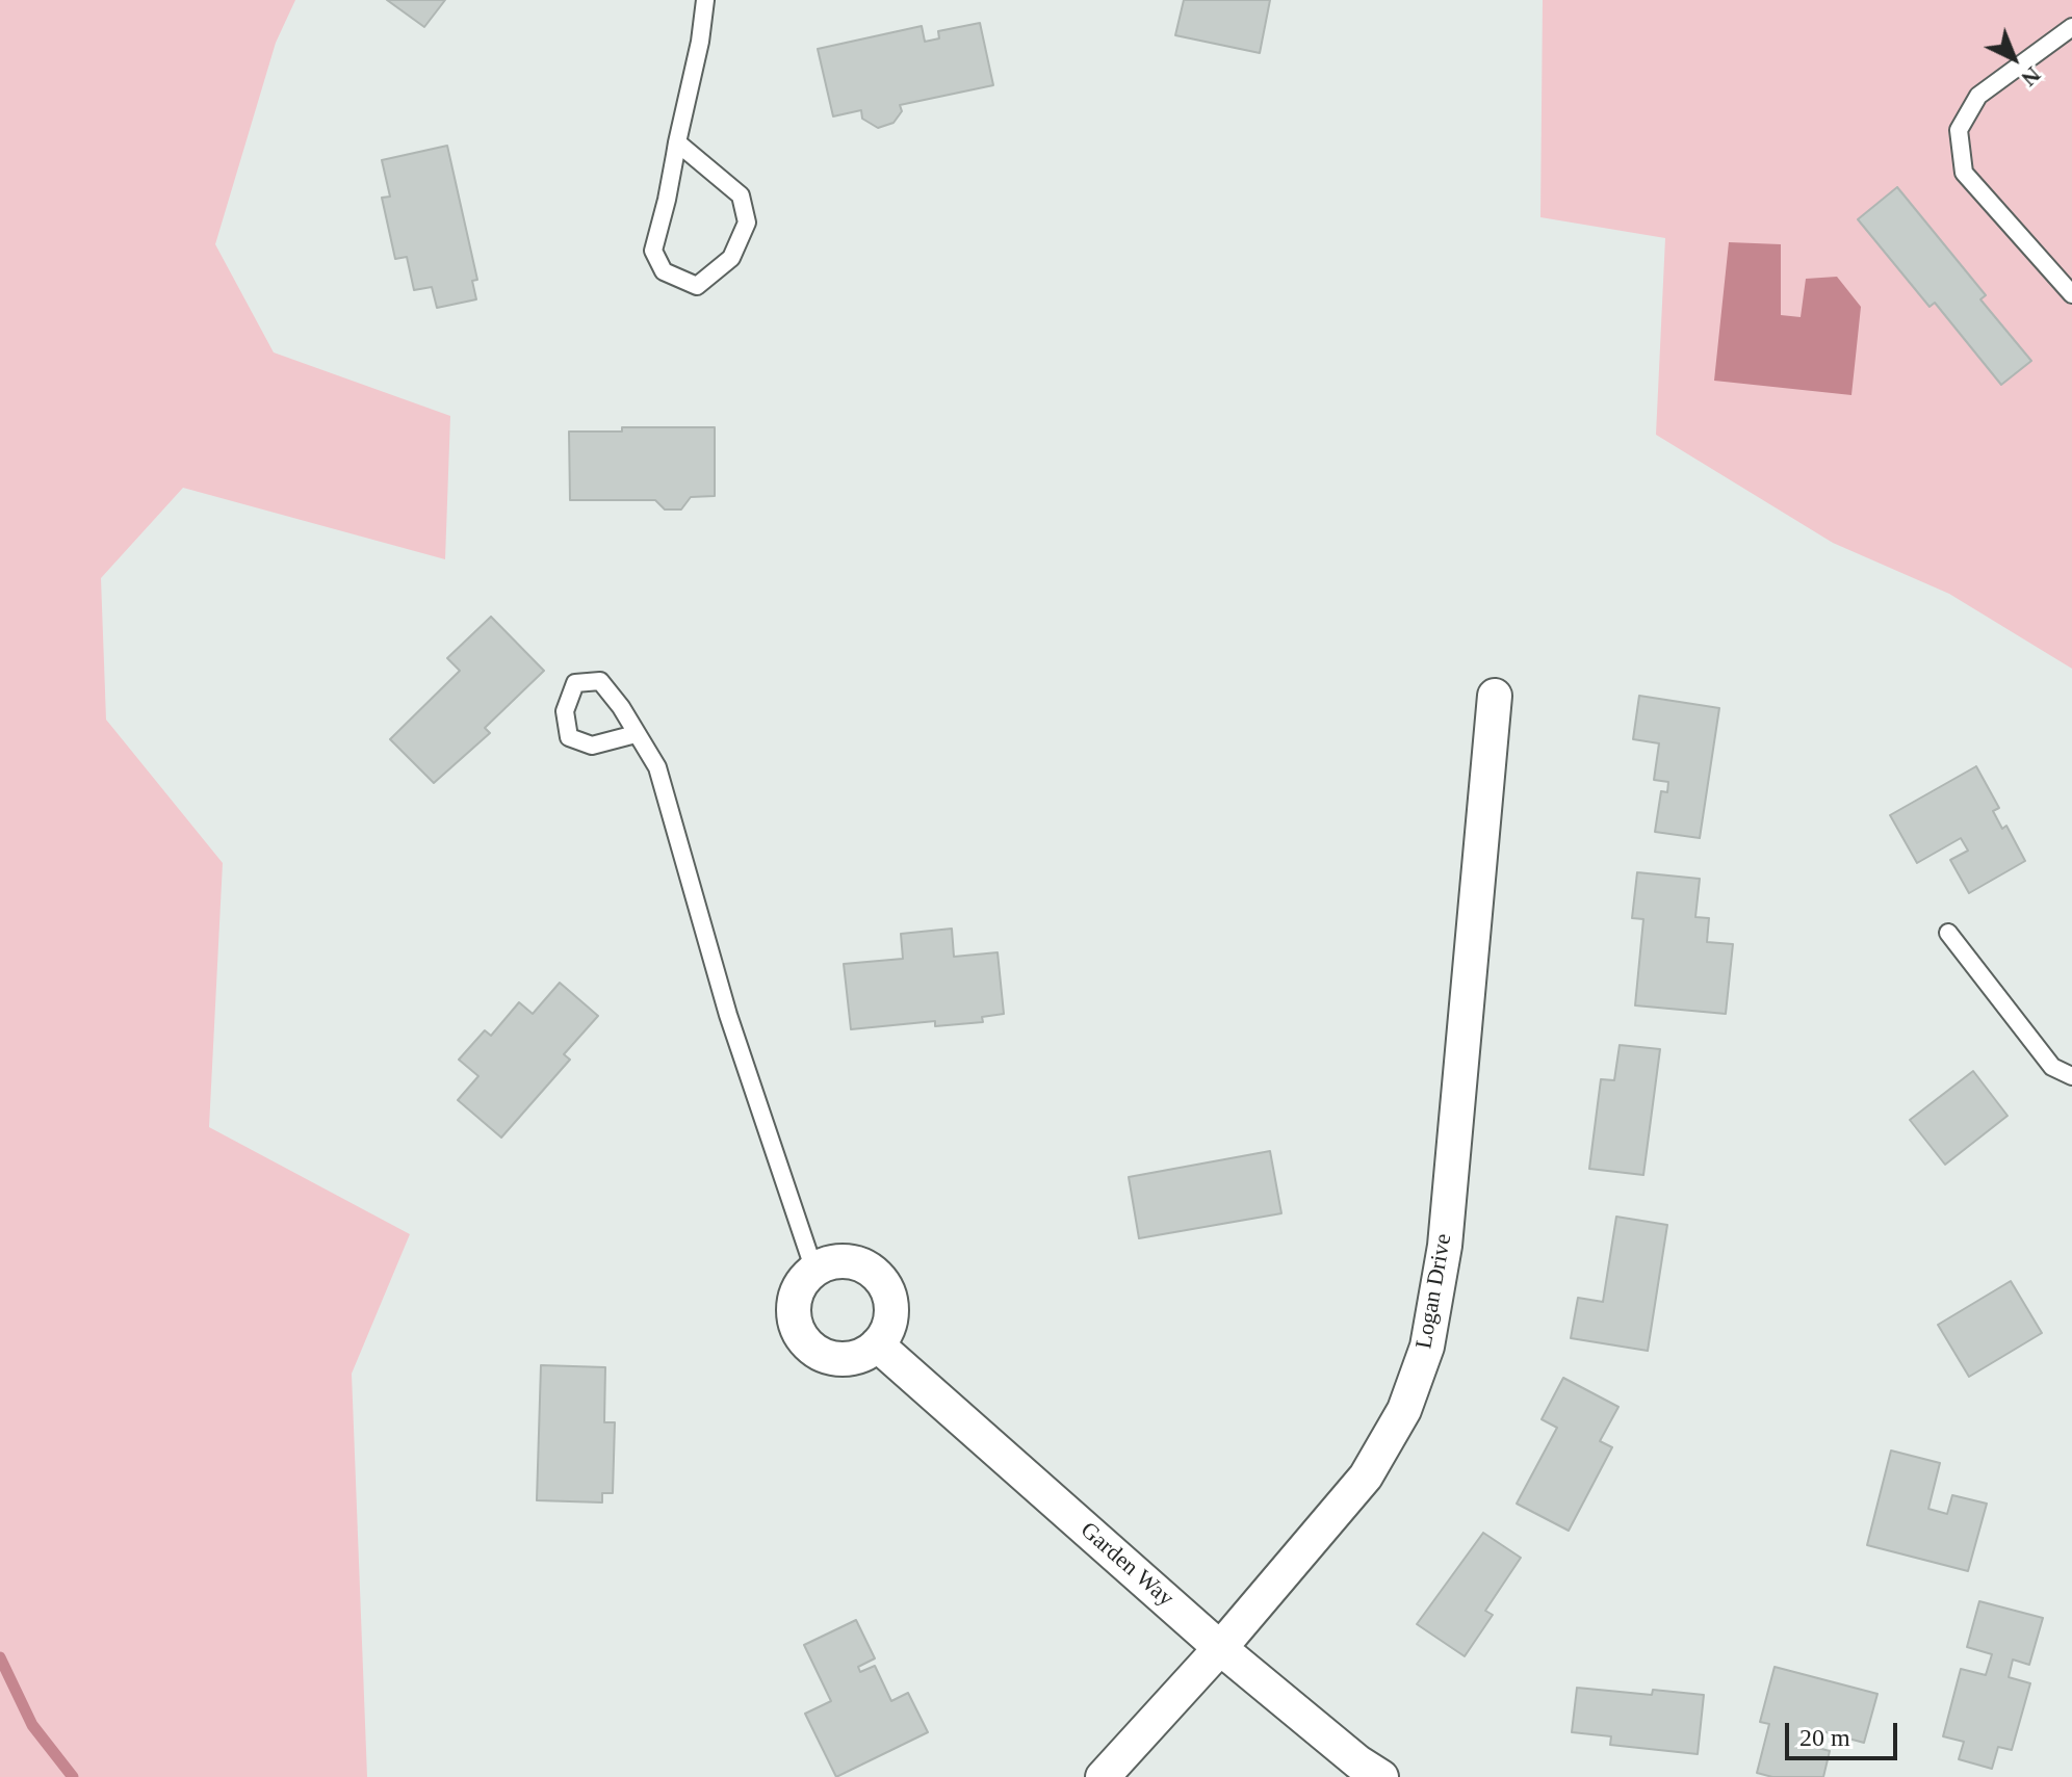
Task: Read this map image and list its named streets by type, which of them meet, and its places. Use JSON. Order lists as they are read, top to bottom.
{
  "streets": {
    "street": ["Logan Drive", "Garden Way"]
  },
  "crossings": [
    ["Logan Drive", "Garden Way"]
  ],
  "scale_bar": "20 m",
  "north": "bottom right"
}
